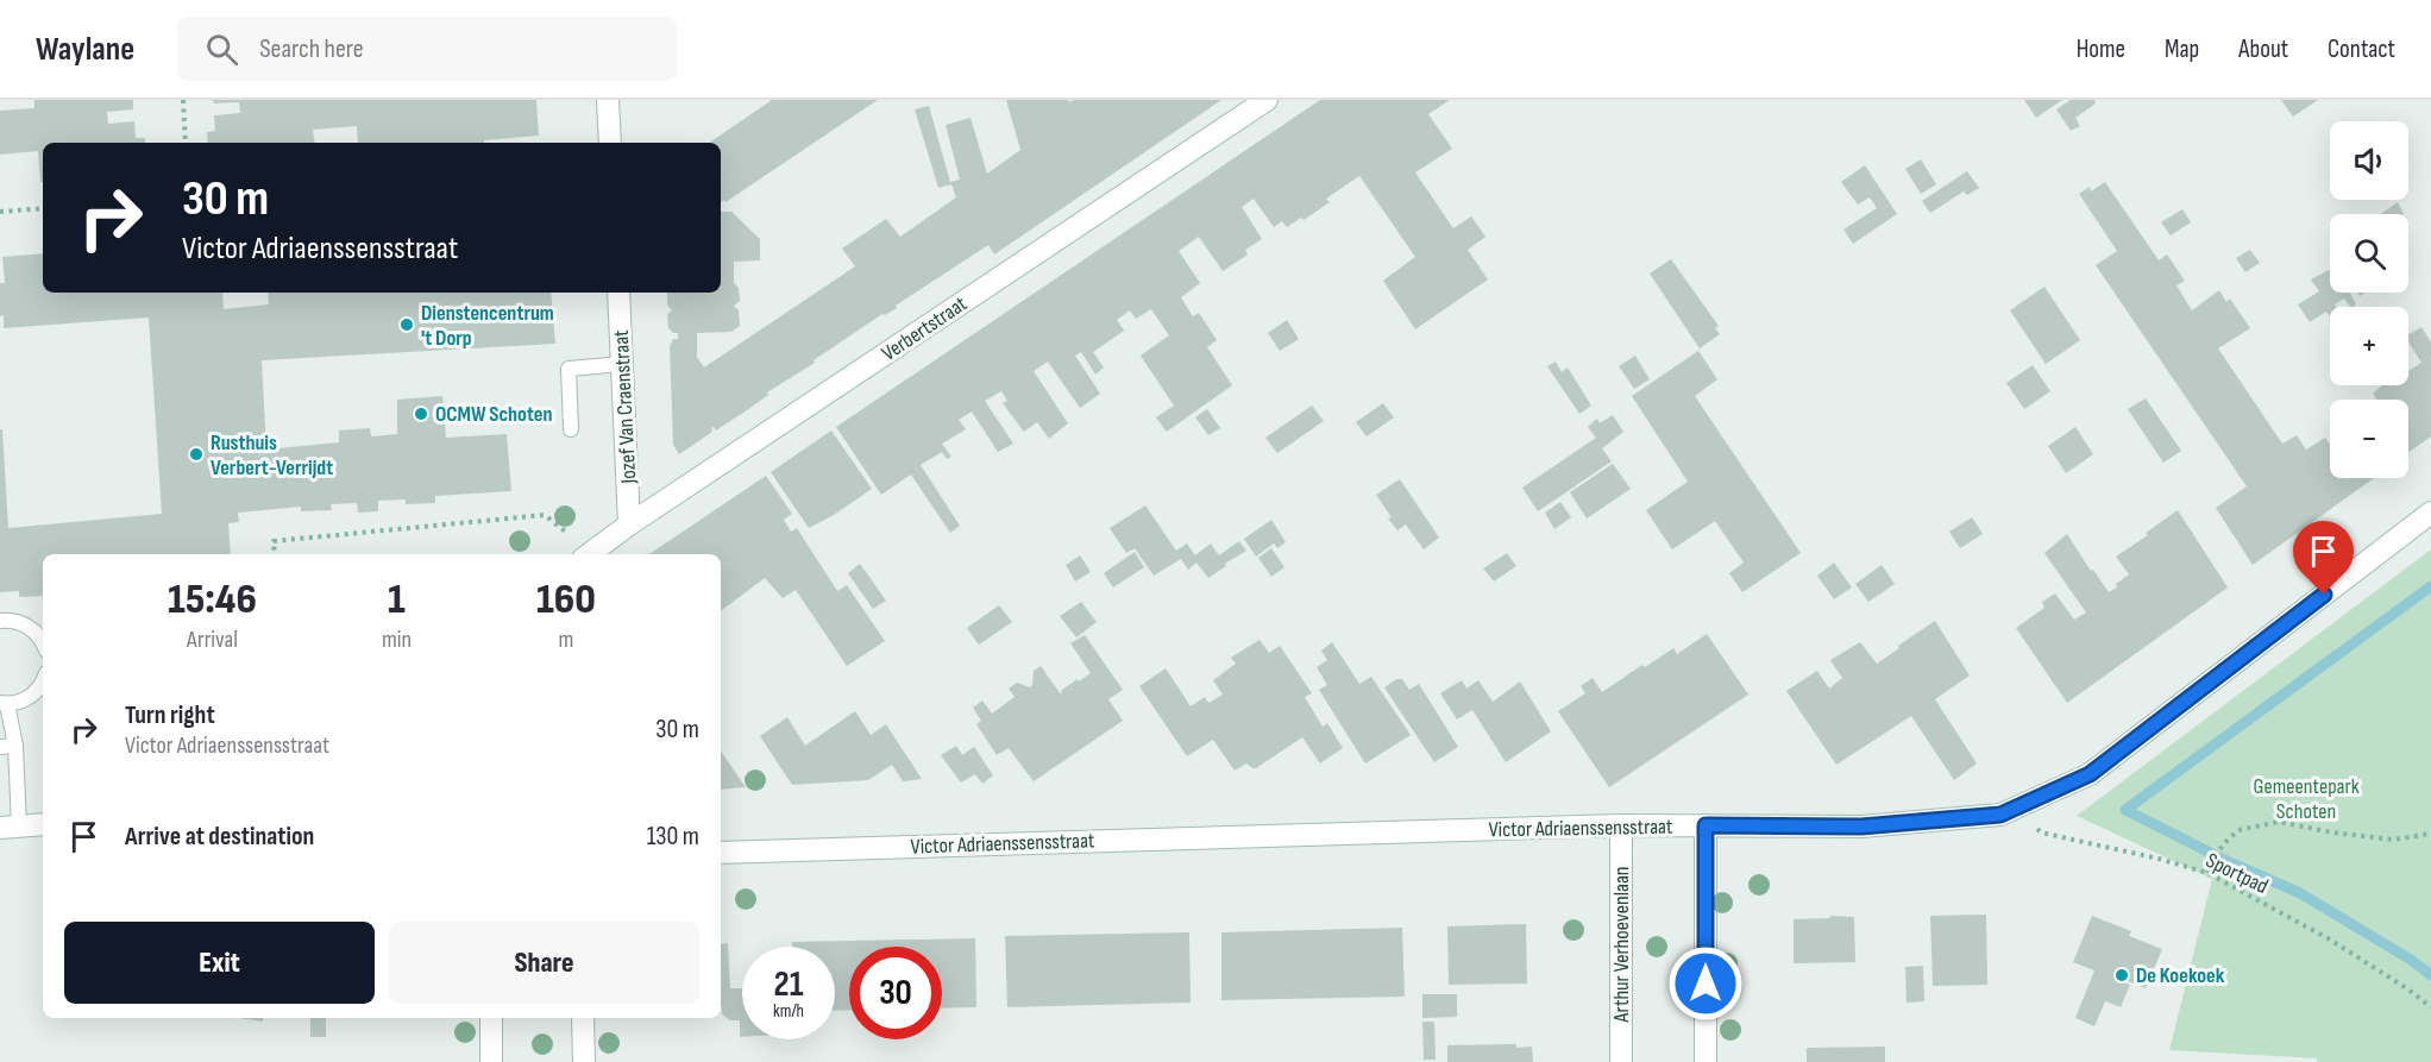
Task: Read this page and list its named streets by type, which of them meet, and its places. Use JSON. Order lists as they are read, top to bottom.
{
  "streets": {
    "street": [
      "Verbertstraat",
      "Jozef Van Craenstraat",
      "Victor Adriaenssensstraat",
      "Arthur Verhoevenlaan"
    ],
    "path": ["Sportpad"]
  },
  "crossings": [
    ["Verbertstraat", "Jozef Van Craenstraat"],
    ["Victor Adriaenssensstraat", "Sportpad"],
    ["Victor Adriaenssensstraat", "Arthur Verhoevenlaan"]
  ],
  "parks": ["Gemeentepark Schoten"],
  "places": [
    "Dienstencentrum 't Dorp",
    "OCMW Schoten",
    "Rusthuis Verbert-Verrijdt",
    "De Koekoek"
  ],
  "page": {
    "header": "Waylane",
    "search": "Search here",
    "nav": [
      "Home",
      "Map",
      "About",
      "Contact"
    ],
    "map_buttons": ["+", "−"],
    "turn": ["30 m", "Victor Adriaenssensstraat"],
    "eta": [
      "15:46",
      "Arrival",
      "1",
      "min",
      "160",
      "m"
    ],
    "list": [
      {
        "name": "Turn right",
        "note": "Victor Adriaenssensstraat",
        "value": "30 m"
      },
      {
        "name": "Arrive at destination",
        "value": "130 m"
      }
    ],
    "buttons": ["Exit", "Share"],
    "speed": "21 km/h",
    "limit": "30"
  }
}
